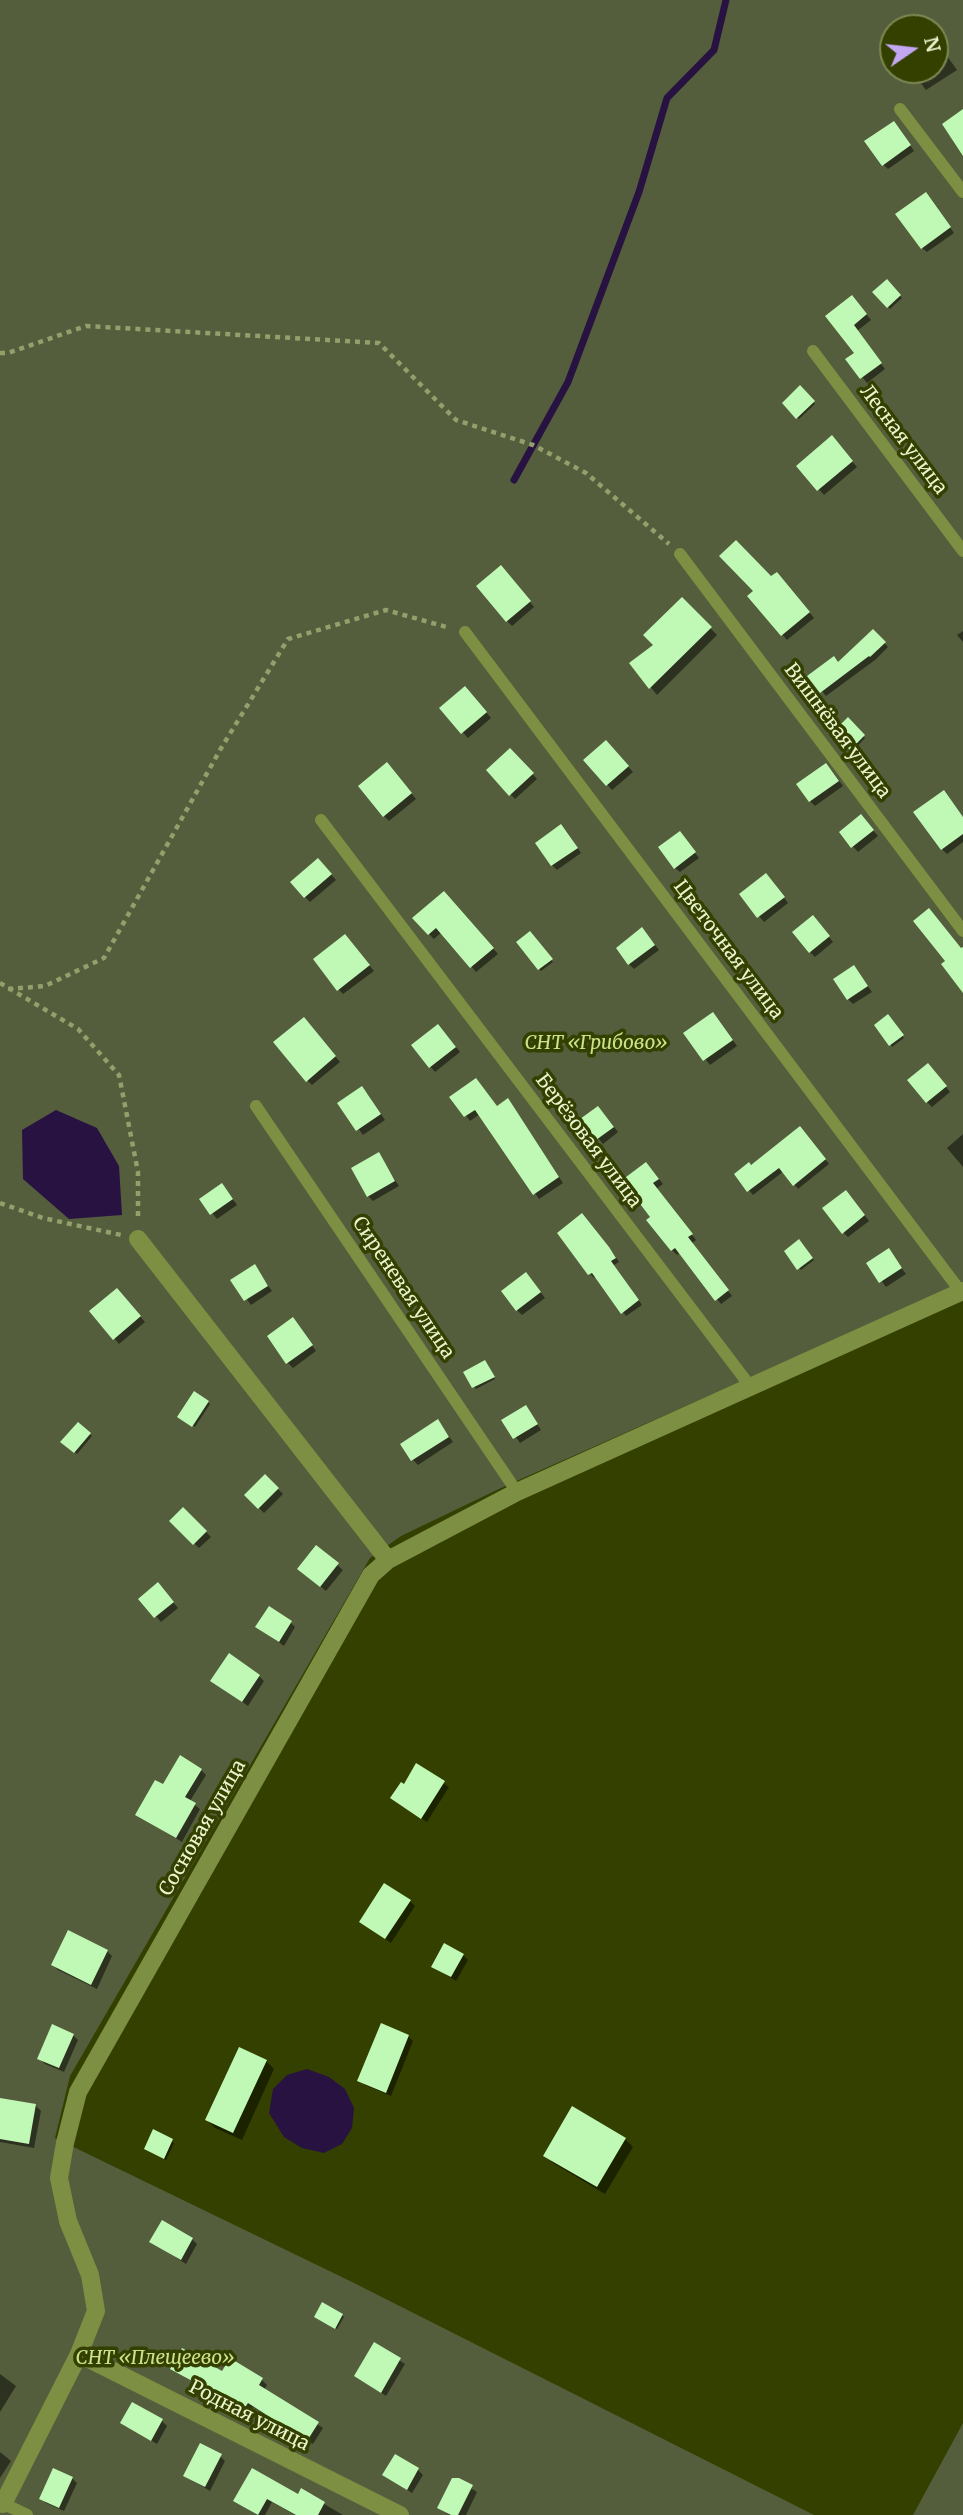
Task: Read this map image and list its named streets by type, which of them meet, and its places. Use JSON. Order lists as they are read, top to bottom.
{
  "streets": {
    "street": ["Сосновая улица", "Родная улица"],
    "lane": [
      "Лесная улица",
      "Вишнёвая улица",
      "Цветочная улица",
      "Берёзовая улица",
      "Сиреневая улица"
    ]
  },
  "crossings": [
    ["Сосновая улица", "Родная улица"]
  ],
  "parks": ["СНТ «Грибово»", "СНТ «Плещеево»"],
  "north": "right"
}
